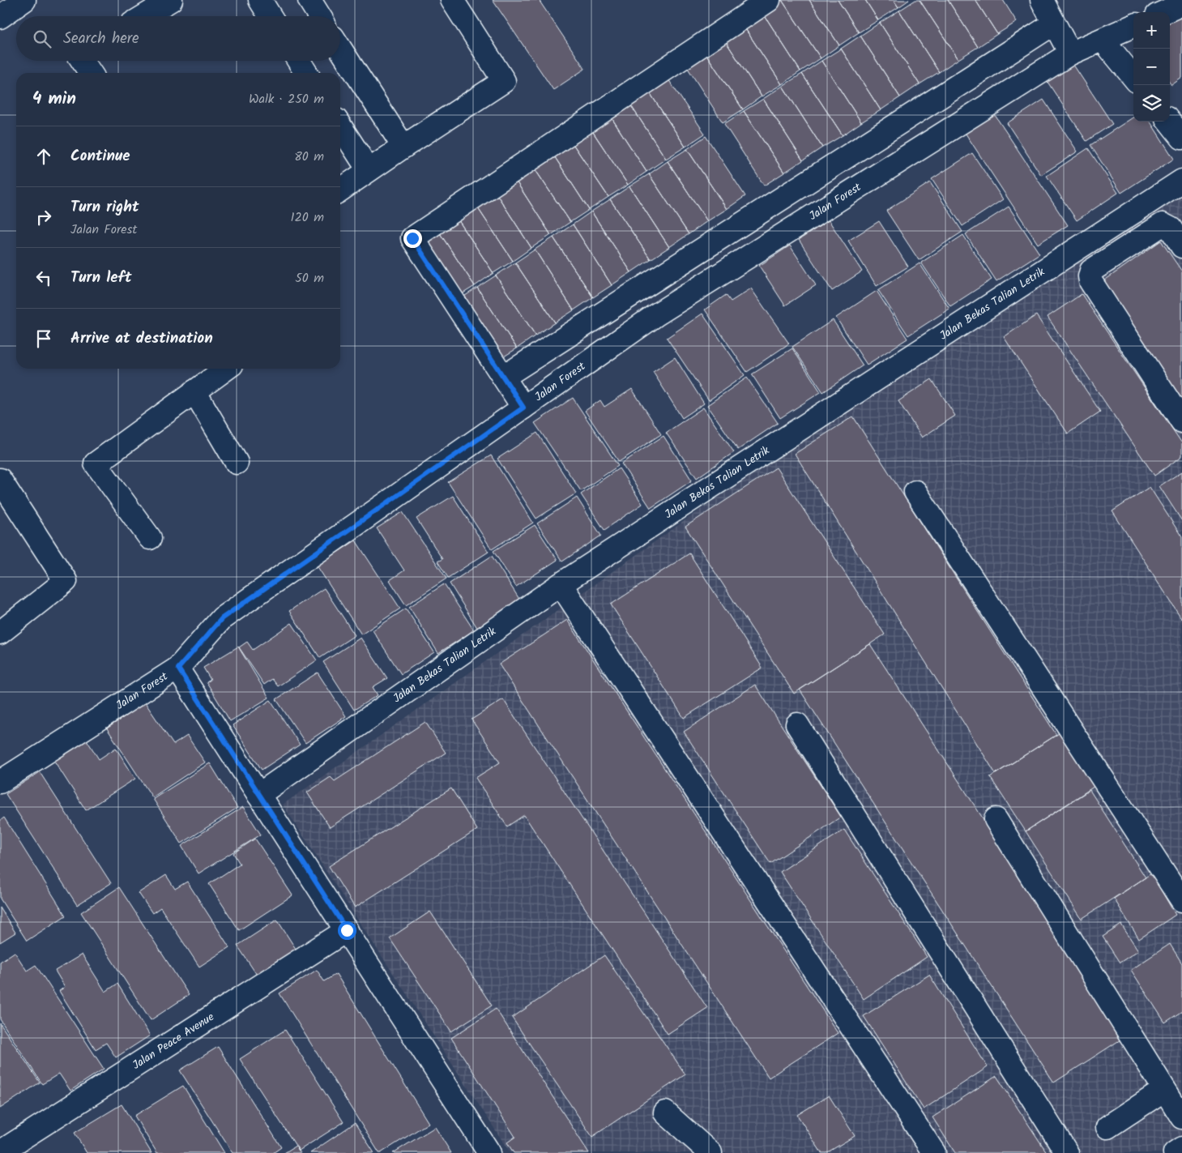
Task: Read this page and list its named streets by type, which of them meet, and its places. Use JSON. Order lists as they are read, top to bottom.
{
  "streets": {
    "street": ["Jalan Forest", "Jalan Bekas Talian Letrik", "Jalan Peace Avenue"]
  },
  "page": {
    "map_buttons": ["+", "−"],
    "search": "Search here",
    "heading": ["4 min", "Walk · 250 m"],
    "list": [
      ["Continue", "80 m"],
      ["Turn right", "Jalan Forest", "120 m"],
      ["Turn left", "50 m"],
      "Arrive at destination"
    ]
  }
}
